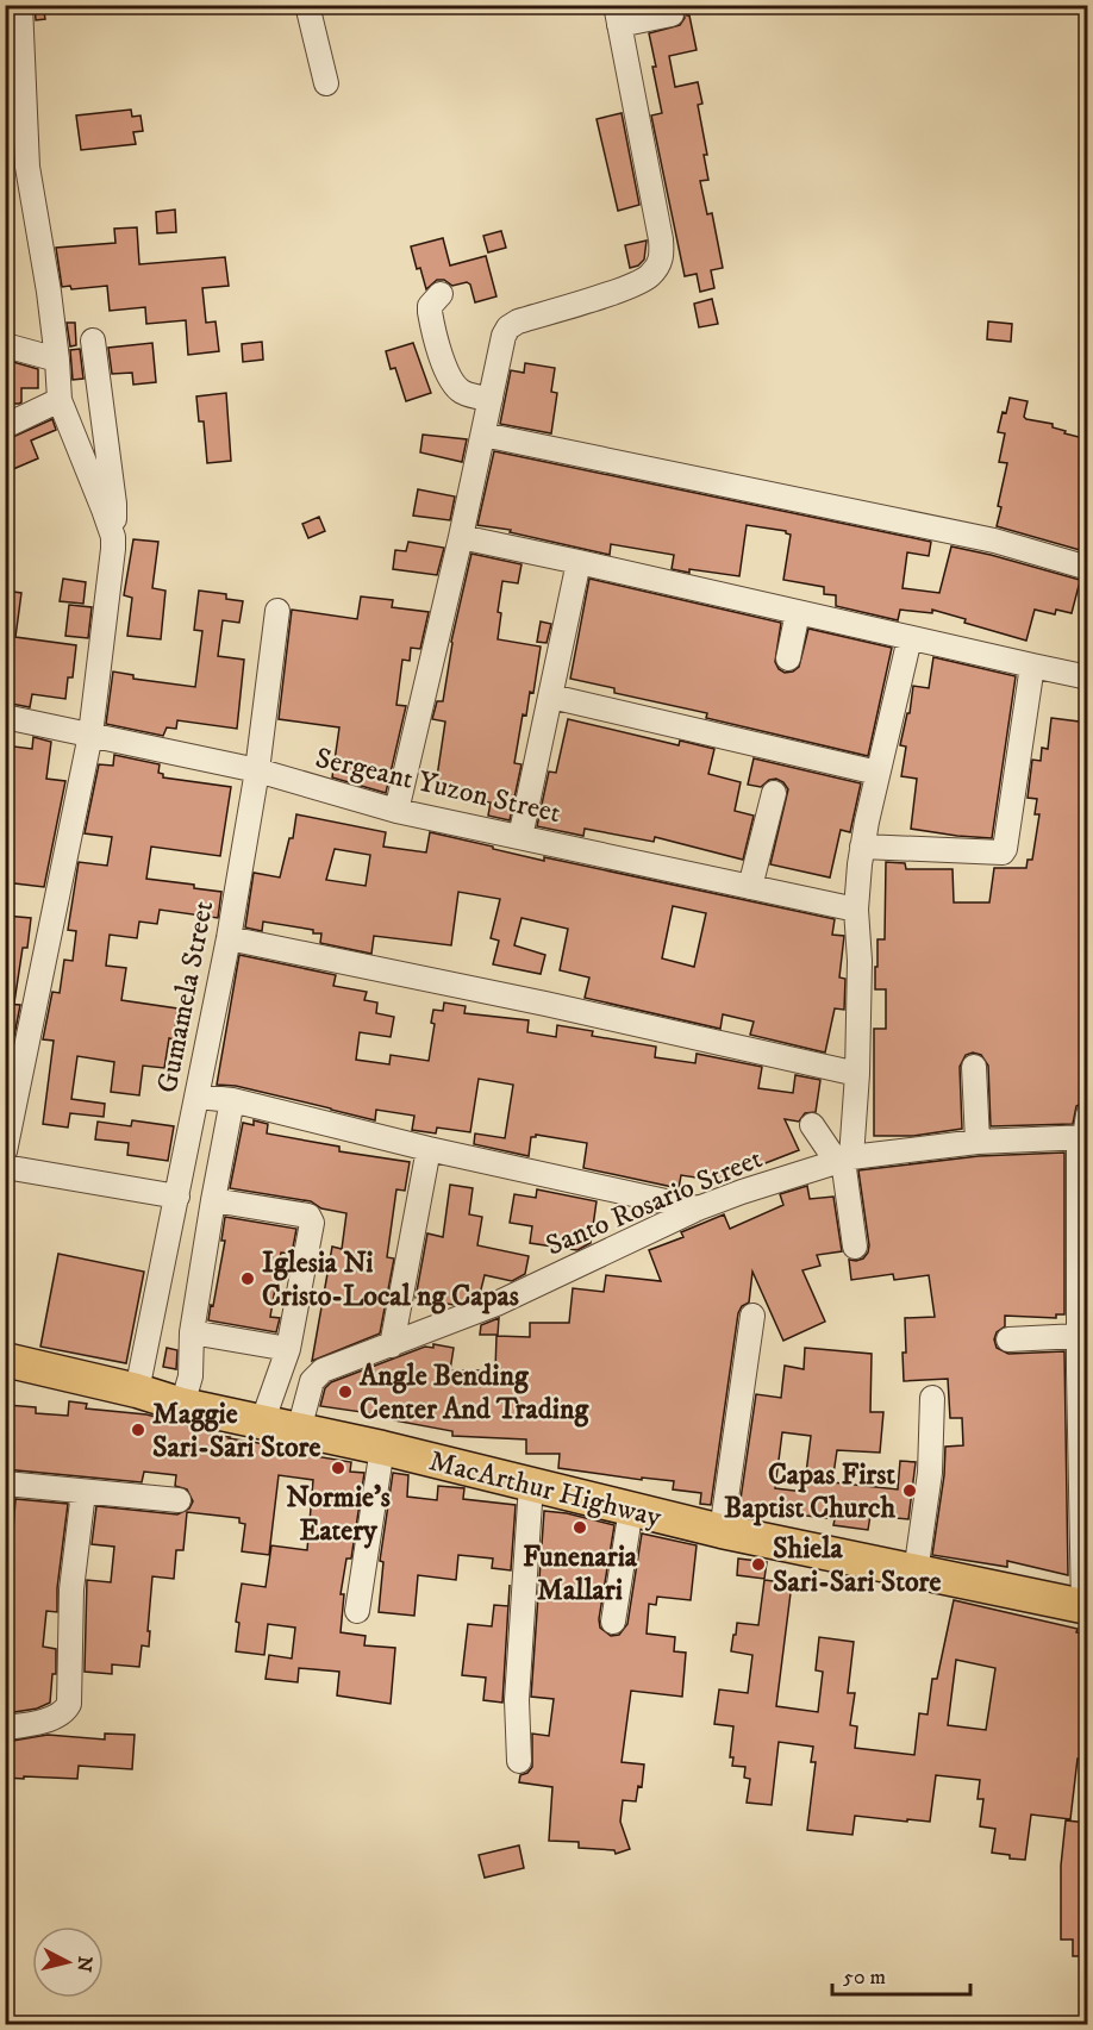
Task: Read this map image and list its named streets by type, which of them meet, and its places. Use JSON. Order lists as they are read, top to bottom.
{
  "streets": {
    "highway": ["MacArthur Highway"],
    "street": ["Sergeant Yuzon Street", "Gumamela Street", "Santo Rosario Street"]
  },
  "crossings": [
    ["Sergeant Yuzon Street", "Gumamela Street"],
    ["Gumamela Street", "MacArthur Highway"],
    ["Santo Rosario Street", "MacArthur Highway"]
  ],
  "places": [
    "Iglesia Ni Cristo-Local ng Capas",
    "Angle Bending Center And Trading",
    "Maggie Sari-Sari Store",
    "Normie's Eatery",
    "Capas First Baptist Church",
    "Funenaria Mallari",
    "Shiela Sari-Sari Store"
  ],
  "scale_bar": "50 m",
  "north": "right"
}
